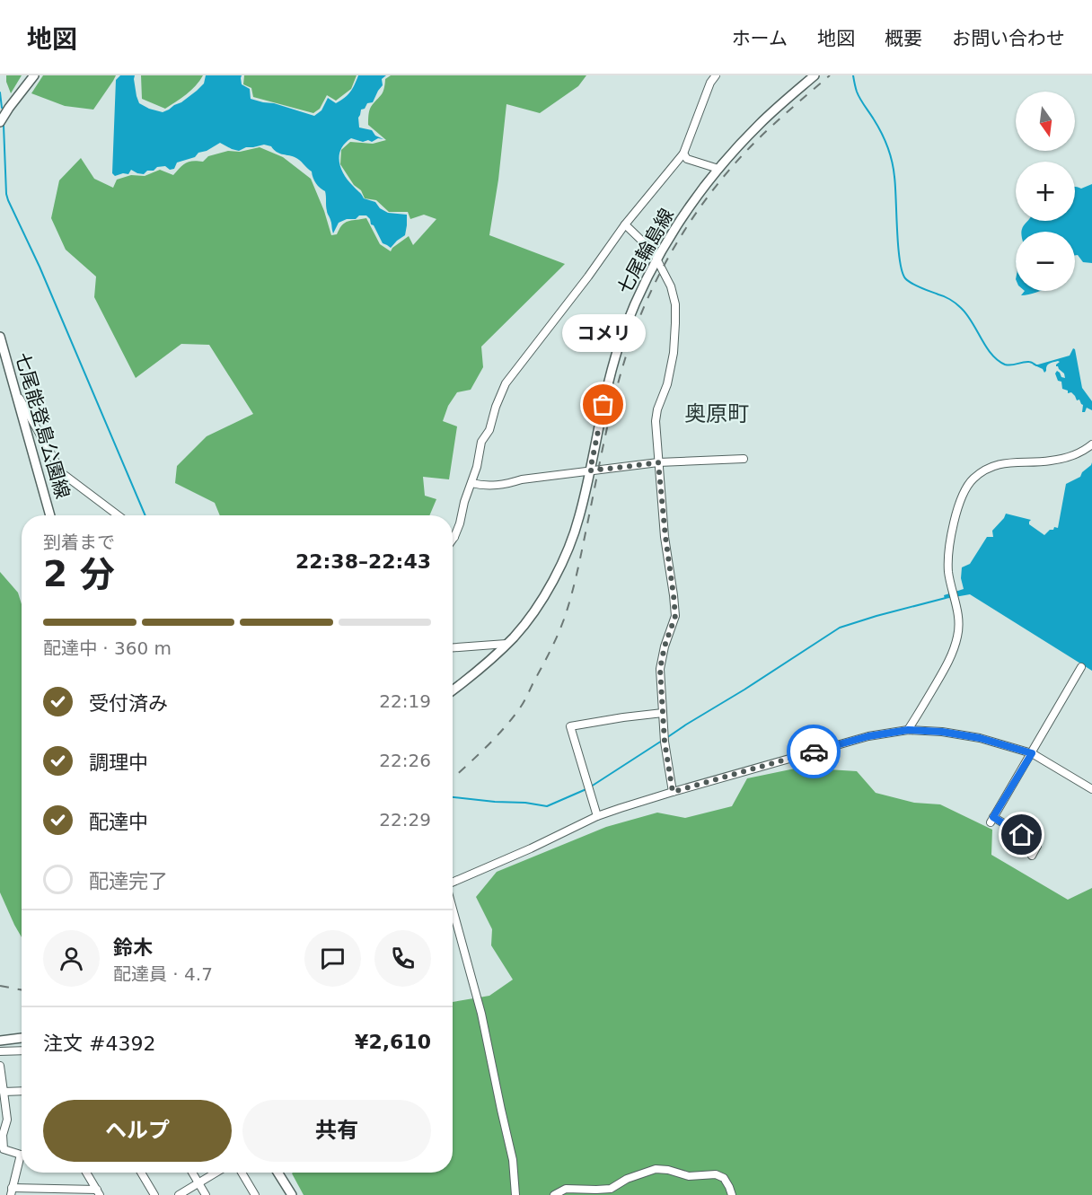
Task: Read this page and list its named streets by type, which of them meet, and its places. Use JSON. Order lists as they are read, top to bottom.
{
  "streets": {
    "main road": ["七尾輪島線", "七尾能登島公園線"]
  },
  "districts": ["奥原町"],
  "places": ["コメリ"],
  "north": "bottom",
  "page": {
    "header": "地図",
    "nav": [
      "ホーム",
      "地図",
      "概要",
      "お問い合わせ"
    ],
    "map_buttons": ["+", "−"],
    "bubble": "コメリ",
    "heading": ["2 分", "到着まで", "22:38–22:43"],
    "panel": [
      "鈴木",
      "配達員 · 4.7",
      "注文 #4392",
      "¥2,610"
    ],
    "bar": "配達中 · 360 m",
    "list": [
      ["受付済み", "22:19"],
      ["調理中", "22:26"],
      ["配達中", "22:29"],
      "配達完了"
    ],
    "buttons": ["ヘルプ", "共有"]
  }
}
